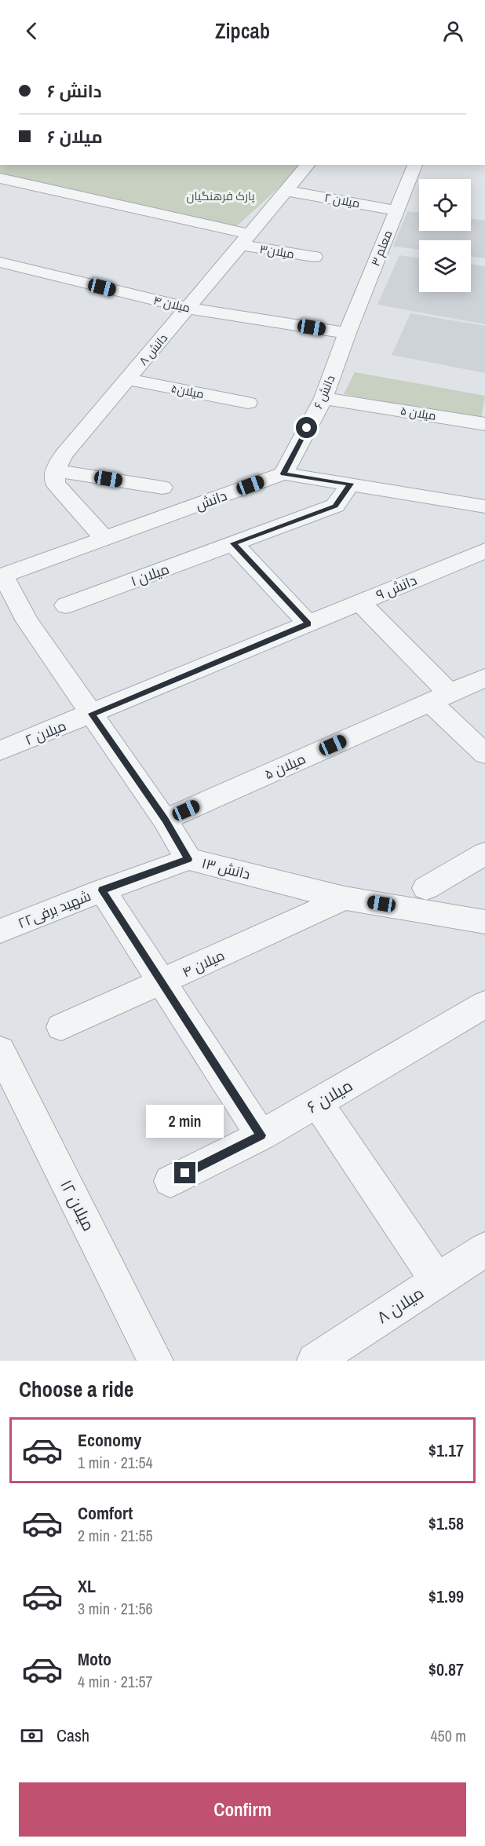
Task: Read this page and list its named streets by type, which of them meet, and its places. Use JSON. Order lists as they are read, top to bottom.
{
  "streets": {
    "street": [
      "میلان ۲",
      "معلم ۳",
      "میلان۳",
      "میلان ۴",
      "دانش ۸",
      "میلان۵",
      "دانش ۶",
      "میلان ۵",
      "دانش",
      "میلان ۱",
      "دانش ۹",
      "دانش ۱۳",
      "شهید برفی۲۲",
      "میلان ۶",
      "میلان ۱۲",
      "میلان ۸"
    ]
  },
  "crossings": [
    ["میلان ۲", "معلم ۳"],
    ["میلان ۲", "دانش ۸"],
    ["میلان ۲", "دانش ۹"],
    ["میلان ۲", "دانش ۱۳"],
    ["معلم ۳", "میلان ۴"],
    ["معلم ۳", "دانش ۶"],
    ["میلان۳", "دانش ۸"],
    ["میلان ۴", "دانش ۸"],
    ["میلان ۴", "دانش ۶"],
    ["میلان ۴", "دانش ۱۳"],
    ["دانش ۸", "میلان۵"],
    ["دانش ۶", "میلان ۵"],
    ["دانش ۶", "دانش"],
    ["میلان ۵", "دانش ۱۳"],
    ["دانش", "میلان ۱"],
    ["دانش", "دانش ۱۳"],
    ["دانش ۹", "دانش ۱۳"],
    ["دانش ۱۳", "شهید برفی۲۲"]
  ],
  "parks": ["پارک فرهنگیان"],
  "page": {
    "header": "Zipcab",
    "banner": ["دانش ۶", "میلان ۶"],
    "bubble": "2 min",
    "heading": "Choose a ride",
    "list": [
      {
        "name": "Economy",
        "note": "1 min · 21:54",
        "value": "$1.17"
      },
      {
        "name": "Comfort",
        "note": "2 min · 21:55",
        "value": "$1.58"
      },
      {
        "name": "XL",
        "note": "3 min · 21:56",
        "value": "$1.99"
      },
      {
        "name": "Moto",
        "note": "4 min · 21:57",
        "value": "$0.87"
      }
    ],
    "pay": ["Cash", "450 m"],
    "buttons": "Confirm"
  }
}
